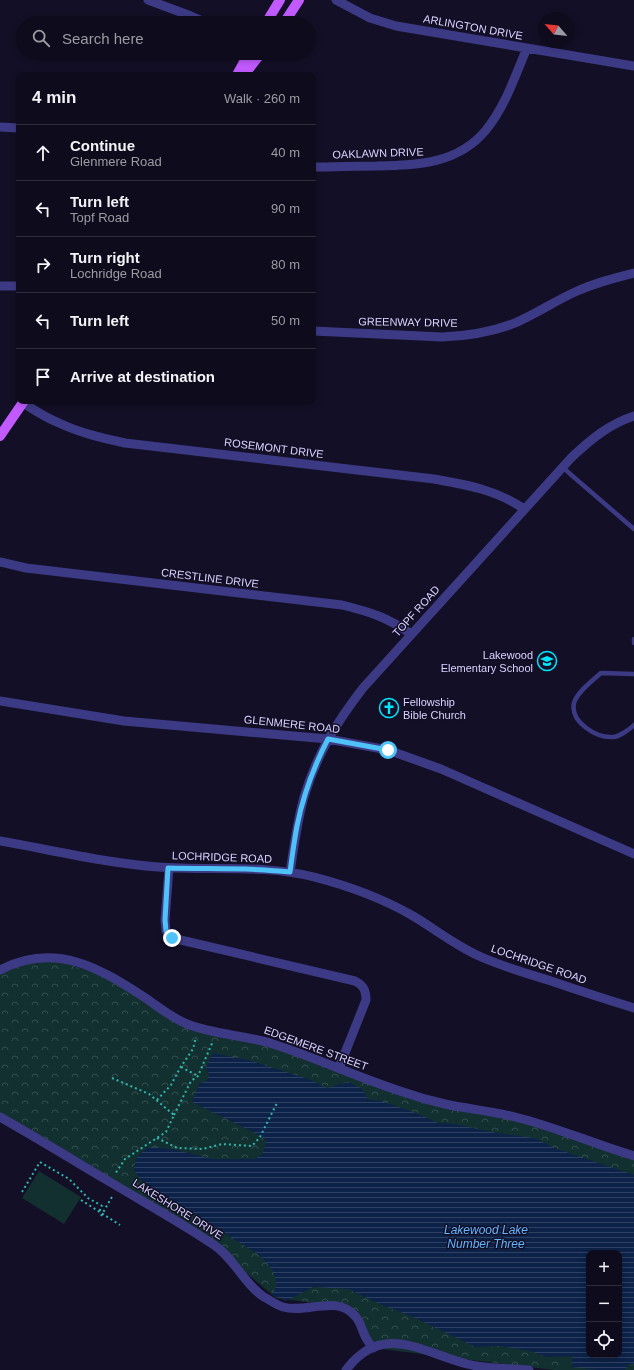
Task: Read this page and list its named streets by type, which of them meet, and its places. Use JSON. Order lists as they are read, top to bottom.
{
  "streets": {
    "street": [
      "ARLINGTON DRIVE",
      "OAKLAWN DRIVE",
      "GREENWAY DRIVE",
      "ROSEMONT DRIVE",
      "CRESTLINE DRIVE",
      "TOPF ROAD",
      "GLENMERE ROAD",
      "LOCHRIDGE ROAD",
      "EDGEMERE STREET",
      "LAKESHORE DRIVE"
    ]
  },
  "crossings": [
    ["ARLINGTON DRIVE", "OAKLAWN DRIVE"],
    ["ROSEMONT DRIVE", "TOPF ROAD"],
    ["CRESTLINE DRIVE", "TOPF ROAD"],
    ["TOPF ROAD", "GLENMERE ROAD"],
    ["TOPF ROAD", "LOCHRIDGE ROAD"]
  ],
  "water": ["Lakewood Lake Number Three"],
  "places": {
    "school or university": ["Lakewood Elementary School"],
    "church": ["Fellowship Bible Church"]
  },
  "north": "top left",
  "page": {
    "search": "Search here",
    "heading": ["4 min", "Walk · 260 m"],
    "list": [
      ["Continue", "Glenmere Road", "40 m"],
      ["Turn left", "Topf Road", "90 m"],
      ["Turn right", "Lochridge Road", "80 m"],
      ["Turn left", "50 m"],
      "Arrive at destination"
    ],
    "map_buttons": ["+", "−"]
  }
}
